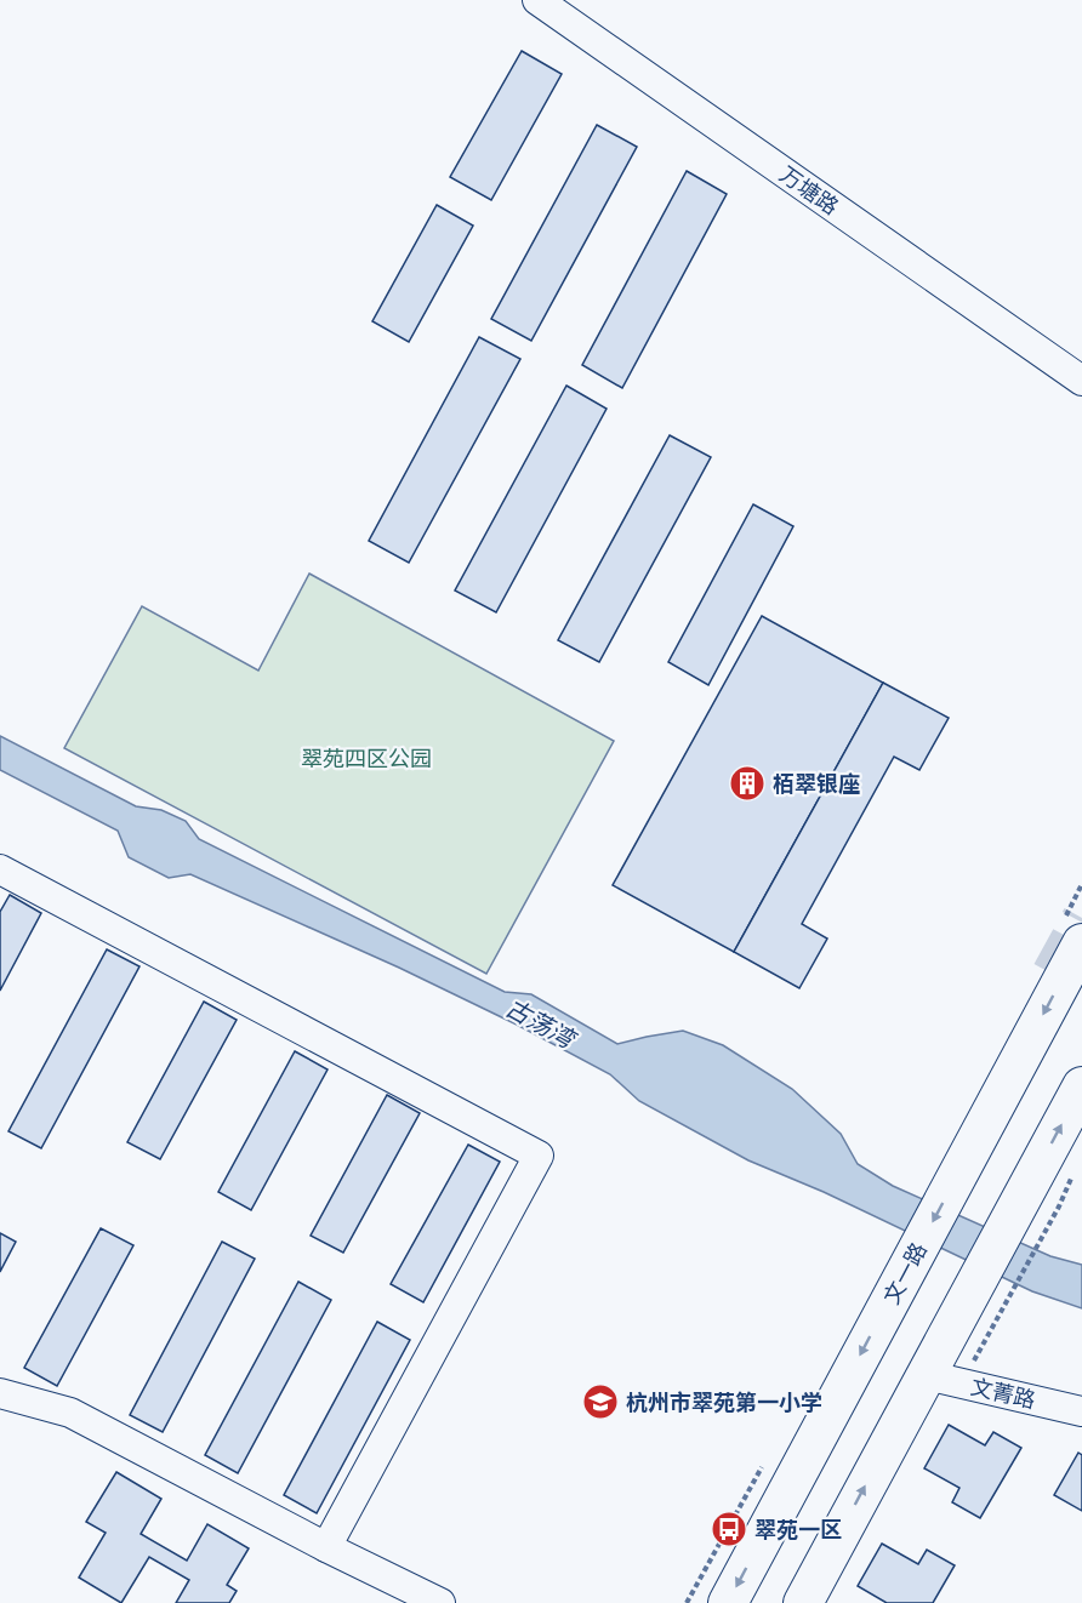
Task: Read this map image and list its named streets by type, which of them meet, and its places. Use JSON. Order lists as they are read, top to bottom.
{
  "streets": {
    "main road": ["文一路"],
    "street": ["万塘路", "文菁路"]
  },
  "water": ["古荡湾"],
  "parks": ["翠苑四区公园"],
  "places": {
    "building": ["栢翠银座"],
    "school or university": ["杭州市翠苑第一小学"],
    "bus stop": ["翠苑一区"]
  }
}
